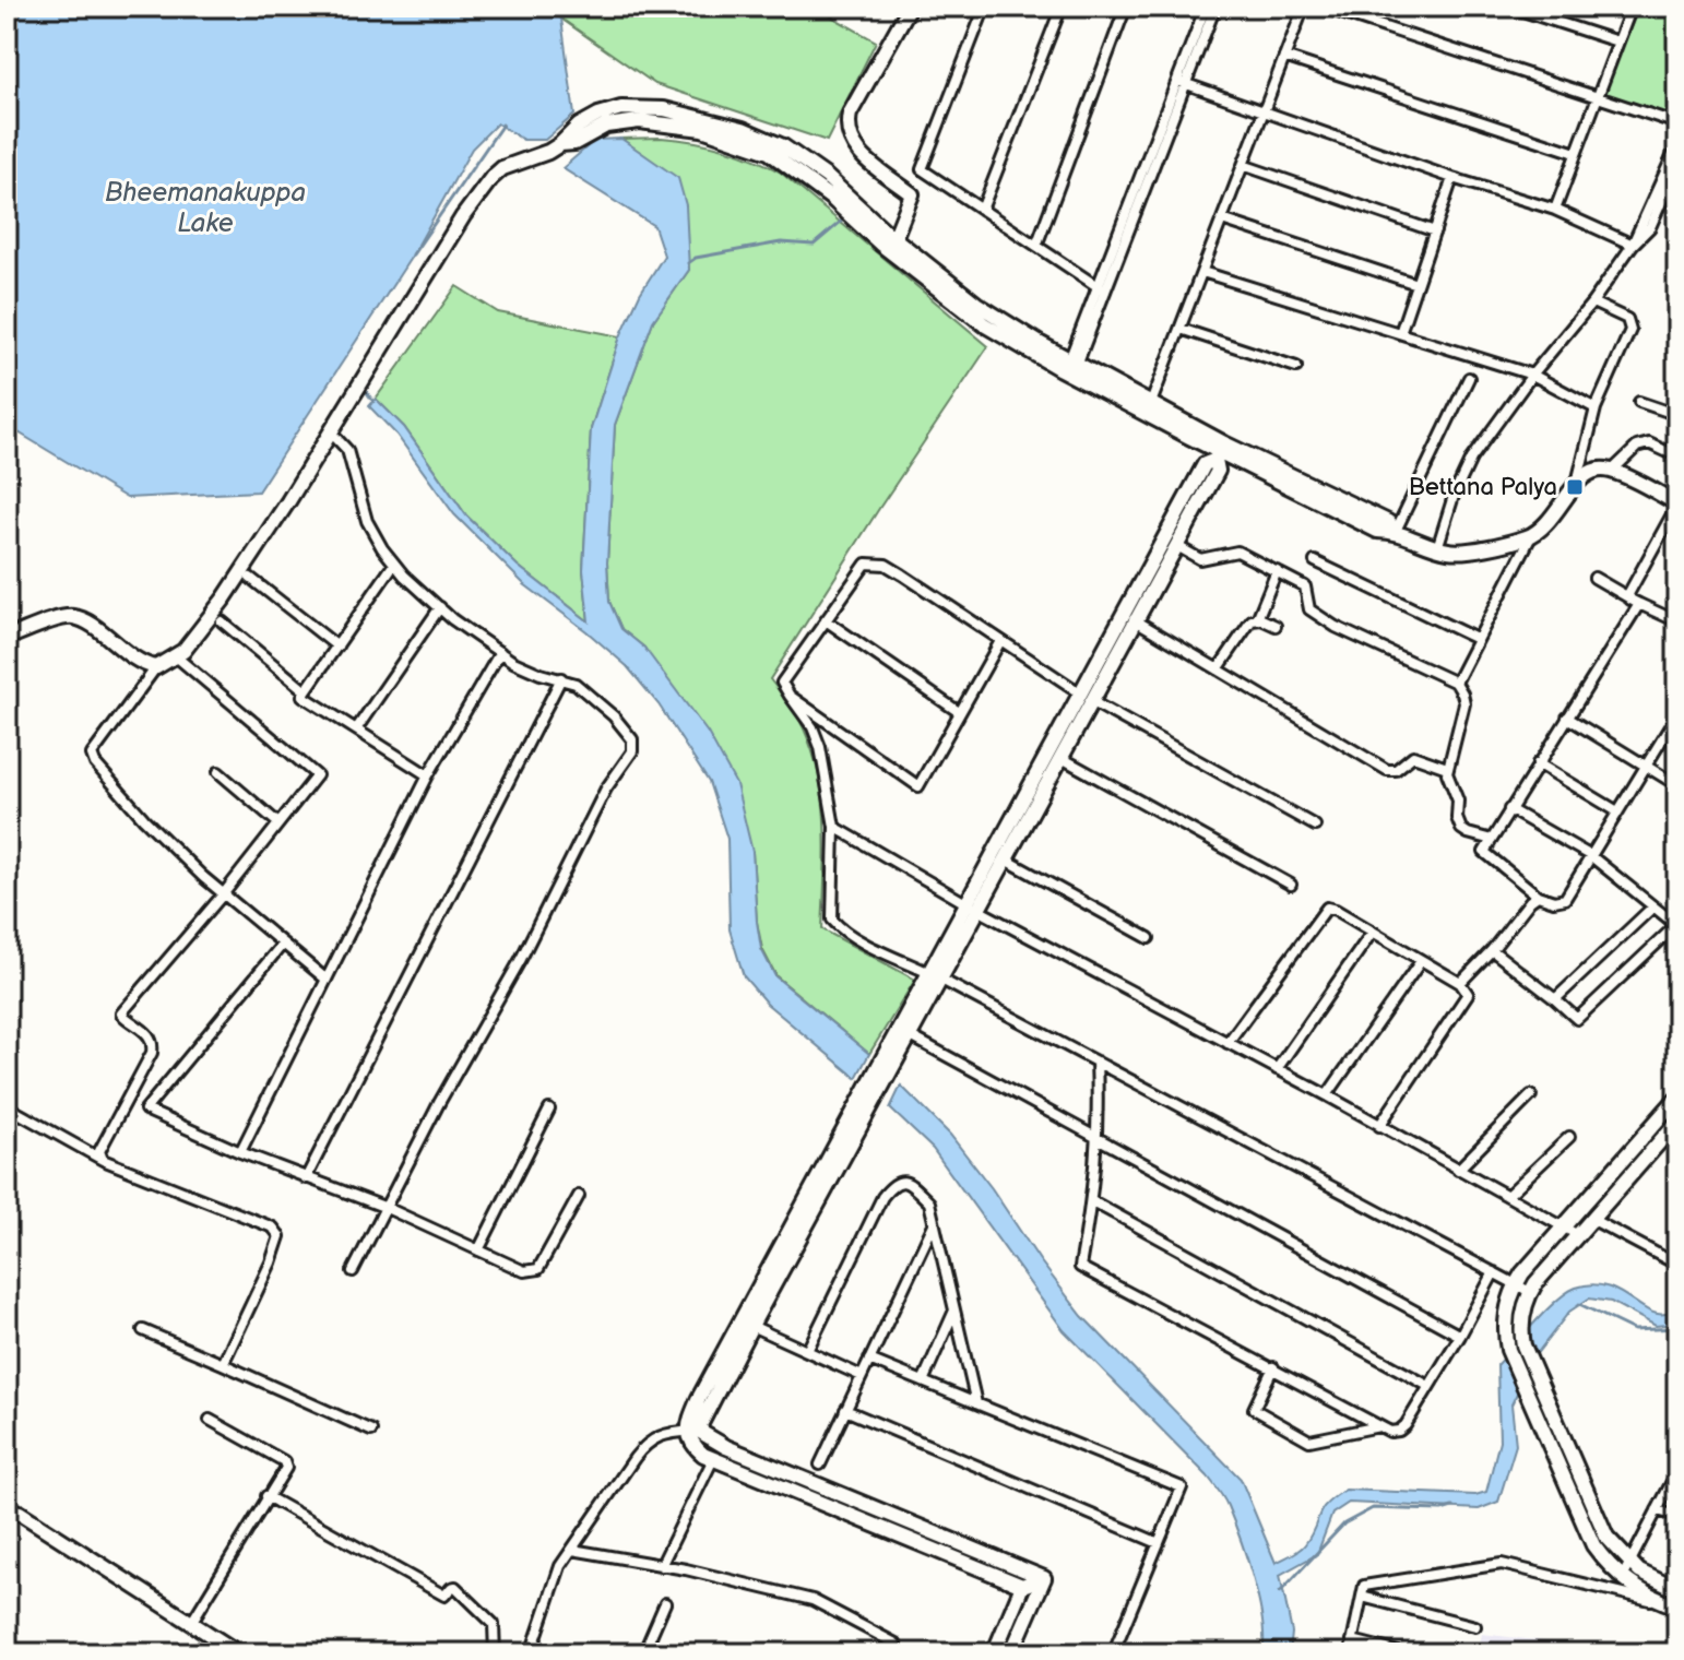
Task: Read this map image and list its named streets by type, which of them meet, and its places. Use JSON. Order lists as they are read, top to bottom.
{
  "water": ["Bheemanakuppa Lake"],
  "places": {
    "transit": ["Bettana Palya"]
  }
}
